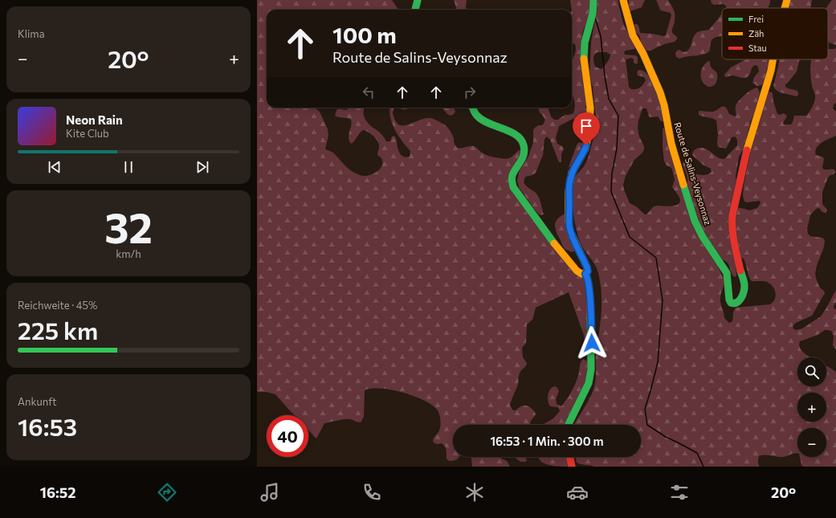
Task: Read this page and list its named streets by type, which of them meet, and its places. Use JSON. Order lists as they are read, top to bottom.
{
  "streets": {
    "street": ["Route de Salins-Veysonnaz"]
  },
  "legend": ["Frei", "Zäh", "Stau"],
  "page": {
    "tile": [
      "Klima",
      ["32", "km/h"],
      ["Reichweite · 45%", "225 km"],
      ["Ankunft", "16:53"]
    ],
    "turn": ["100 m", "Route de Salins-Veysonnaz"],
    "heat": ["−", "20°", "+"],
    "song": ["Neon Rain", "Kite Club"],
    "map_buttons": ["+", "−"],
    "limit": "40",
    "trip": "16:53 · 1 Min. · 300 m",
    "tabs": ["16:52", "20°"]
  }
}
